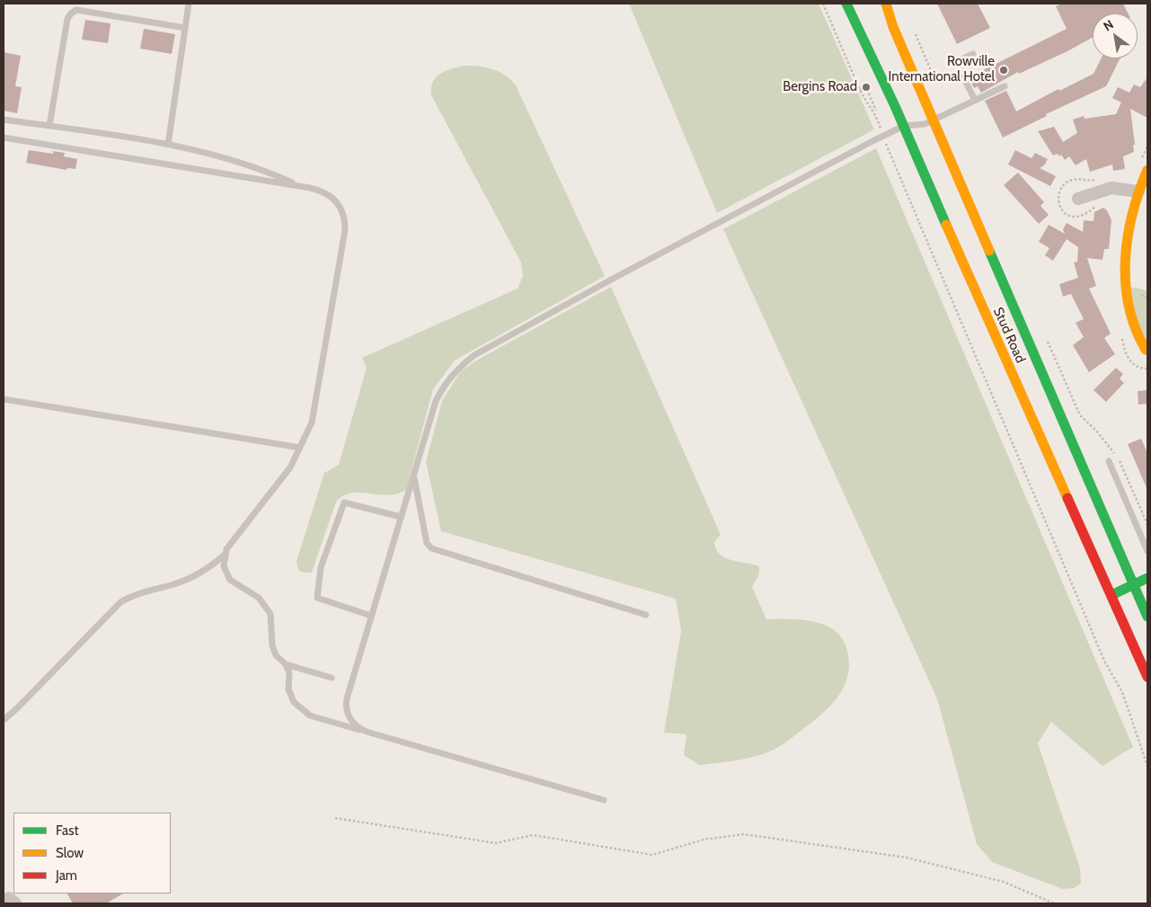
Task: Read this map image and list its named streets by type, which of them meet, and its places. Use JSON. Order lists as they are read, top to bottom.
{
  "streets": {
    "main road": ["Stud Road"]
  },
  "places": ["Rowville International Hotel", "Bergins Road"],
  "legend": ["Fast", "Slow", "Jam"],
  "north": "top left"
}
